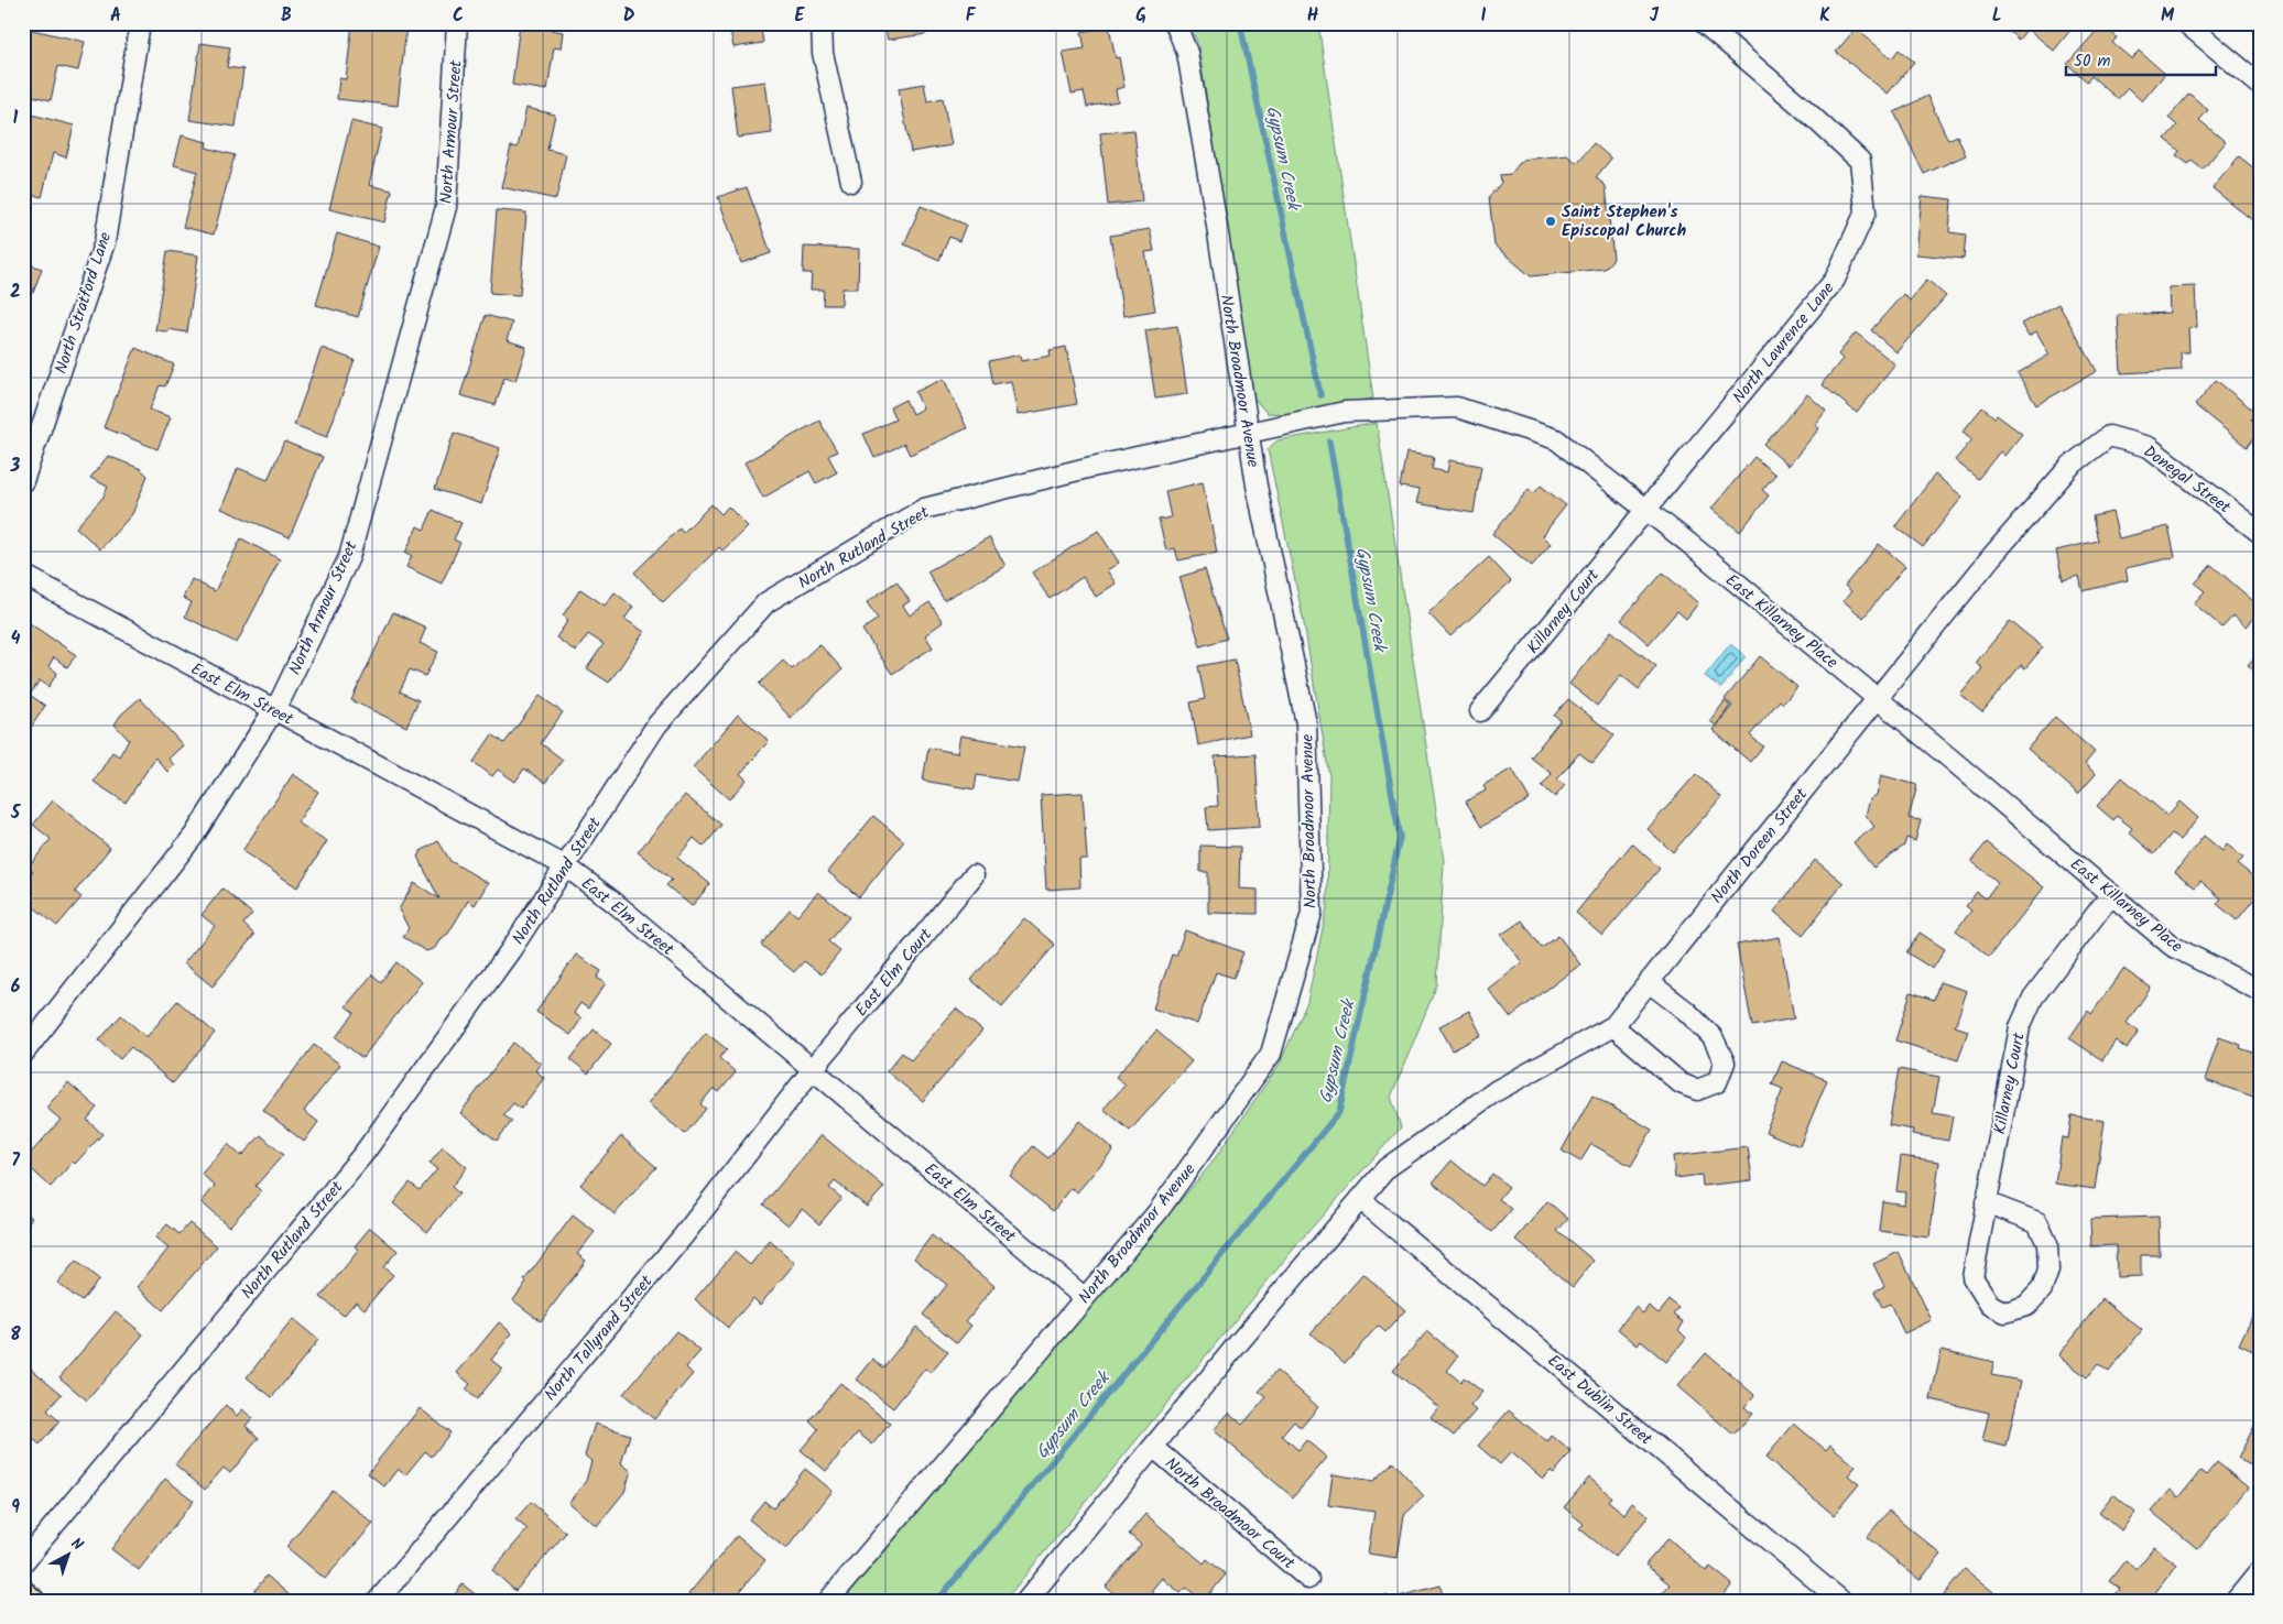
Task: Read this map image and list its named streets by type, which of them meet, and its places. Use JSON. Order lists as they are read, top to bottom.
{
  "streets": {
    "street": [
      "North Armour Street",
      "North Stratford Lane",
      "North Lawrence Lane",
      "North Broadmoor Avenue",
      "Donegal Street",
      "North Rutland Street",
      "Killarney Court",
      "East Killarney Place",
      "East Elm Street",
      "North Doreen Street",
      "East Elm Court",
      "North Tallyrand Street",
      "East Dublin Street",
      "North Broadmoor Court"
    ]
  },
  "crossings": [
    ["North Armour Street", "East Elm Street"],
    ["North Lawrence Lane", "Killarney Court"],
    ["North Lawrence Lane", "East Killarney Place"],
    ["North Broadmoor Avenue", "North Rutland Street"],
    ["North Broadmoor Avenue", "East Killarney Place"],
    ["North Broadmoor Avenue", "East Elm Street"],
    ["Donegal Street", "North Doreen Street"],
    ["North Rutland Street", "East Killarney Place"],
    ["North Rutland Street", "East Elm Street"],
    ["Killarney Court", "East Killarney Place"],
    ["East Killarney Place", "North Doreen Street"],
    ["East Elm Street", "East Elm Court"],
    ["East Elm Street", "North Tallyrand Street"],
    ["North Doreen Street", "East Dublin Street"],
    ["East Elm Court", "North Tallyrand Street"]
  ],
  "water": ["Gypsum Creek"],
  "places": ["Saint Stephen's Episcopal Church"],
  "scale_bar": "50 m",
  "north": "top right",
  "grid": {
    "columns": [
      "A",
      "B",
      "C",
      "D",
      "E",
      "F",
      "G",
      "H",
      "I",
      "J",
      "K",
      "L",
      "M"
    ],
    "rows": [
      "1",
      "2",
      "3",
      "4",
      "5",
      "6",
      "7",
      "8",
      "9"
    ]
  }
}
